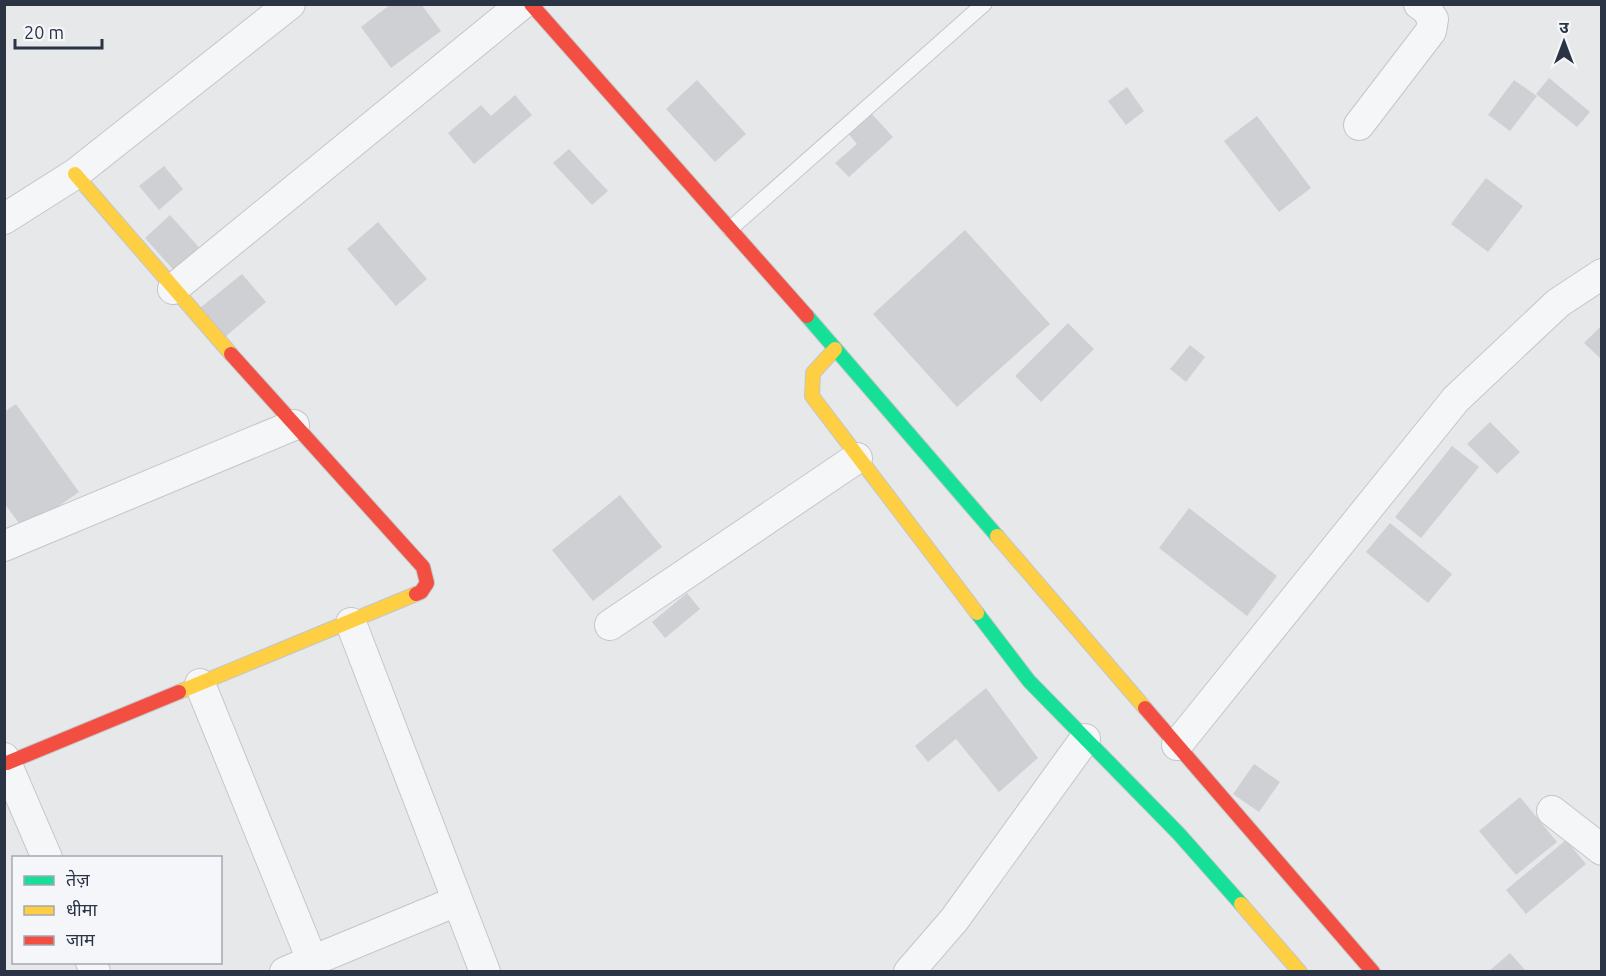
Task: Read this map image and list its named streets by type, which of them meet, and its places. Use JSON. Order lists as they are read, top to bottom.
{
  "legend": ["तेज़", "धीमा", "जाम"],
  "scale_bar": "20 m",
  "north": "top"
}
